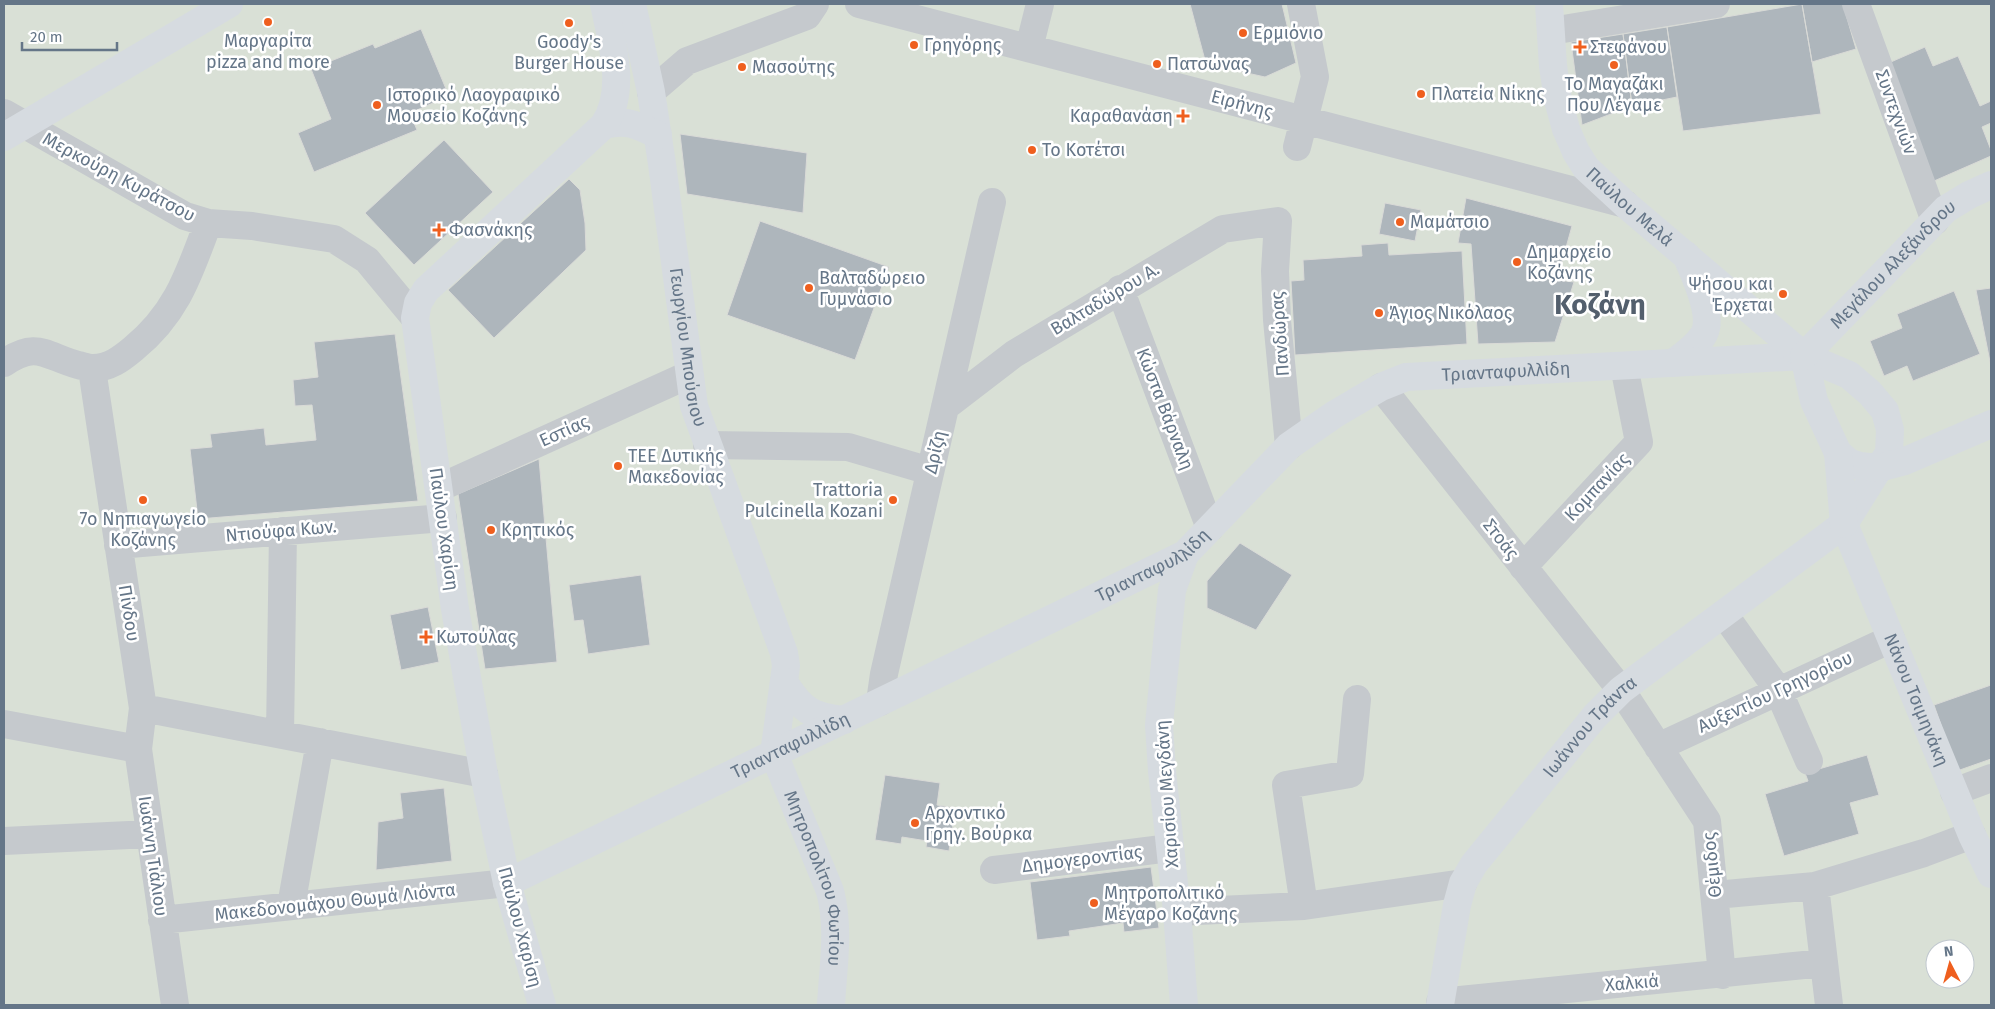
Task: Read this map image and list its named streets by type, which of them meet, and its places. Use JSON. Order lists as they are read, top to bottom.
{
  "streets": {
    "main road": [
      "Παύλου Μελά",
      "Μεγάλου Αλεξάνδρου",
      "Γεωργίου Μπούσιου",
      "Τριανταφυλλίδη",
      "Παύλου Χαρίση",
      "Νάνου Τσιμηνάκη",
      "Ιωάννου Τράντα",
      "Χαρισίου Μεγδάνη",
      "Μητροπολίτου Φωτίου"
    ],
    "street": [
      "Ειρήνης",
      "Συντεχνιών",
      "Μερκούρη Κυράτσου",
      "Βαλταδώρου Α.",
      "Πανδώρας",
      "Κώστα Βάρναλη",
      "Εστίας",
      "Δρίζη",
      "Κομπανίας",
      "Ντιούφα Κων.",
      "Στοάς",
      "Πίνδου",
      "Αυξεντίου Γρηγορίου",
      "Ιωάννη Τιάλιου",
      "Δημογεροντίας",
      "Θέμιδος",
      "Μακεδονομάχου Θωμά Λιόντα",
      "Χαλκιά"
    ]
  },
  "crossings": [
    ["Ειρήνης", "Παύλου Μελά"],
    ["Συντεχνιών", "Μεγάλου Αλεξάνδρου"],
    ["Μερκούρη Κυράτσου", "Παύλου Χαρίση"],
    ["Παύλου Μελά", "Μεγάλου Αλεξάνδρου"],
    ["Παύλου Μελά", "Τριανταφυλλίδη"],
    ["Μεγάλου Αλεξάνδρου", "Τριανταφυλλίδη"],
    ["Βαλταδώρου Α.", "Πανδώρας"],
    ["Βαλταδώρου Α.", "Κώστα Βάρναλη"],
    ["Βαλταδώρου Α.", "Δρίζη"],
    ["Πανδώρας", "Τριανταφυλλίδη"],
    ["Γεωργίου Μπούσιου", "Τριανταφυλλίδη"],
    ["Γεωργίου Μπούσιου", "Εστίας"],
    ["Γεωργίου Μπούσιου", "Μητροπολίτου Φωτίου"],
    ["Τριανταφυλλίδη", "Κώστα Βάρναλη"],
    ["Τριανταφυλλίδη", "Δρίζη"],
    ["Τριανταφυλλίδη", "Κομπανίας"],
    ["Τριανταφυλλίδη", "Παύλου Χαρίση"],
    ["Τριανταφυλλίδη", "Στοάς"],
    ["Τριανταφυλλίδη", "Χαρισίου Μεγδάνη"],
    ["Τριανταφυλλίδη", "Μητροπολίτου Φωτίου"],
    ["Τριανταφυλλίδη", "Μακεδονομάχου Θωμά Λιόντα"],
    ["Εστίας", "Παύλου Χαρίση"],
    ["Κομπανίας", "Στοάς"],
    ["Παύλου Χαρίση", "Ντιούφα Κων."],
    ["Παύλου Χαρίση", "Μακεδονομάχου Θωμά Λιόντα"],
    ["Ντιούφα Κων.", "Πίνδου"],
    ["Στοάς", "Ιωάννου Τράντα"],
    ["Στοάς", "Θέμιδος"],
    ["Πίνδου", "Ιωάννη Τιάλιου"],
    ["Αυξεντίου Γρηγορίου", "Νάνου Τσιμηνάκη"],
    ["Αυξεντίου Γρηγορίου", "Θέμιδος"],
    ["Νάνου Τσιμηνάκη", "Ιωάννου Τράντα"],
    ["Ιωάννου Τράντα", "Θέμιδος"],
    ["Ιωάννου Τράντα", "Χαλκιά"],
    ["Χαρισίου Μεγδάνη", "Δημογεροντίας"],
    ["Ιωάννη Τιάλιου", "Μακεδονομάχου Θωμά Λιόντα"],
    ["Θέμιδος", "Χαλκιά"]
  ],
  "districts": ["Κοζάνη"],
  "places": {
    "other": [
      "Μαργαρίτα pizza and more",
      "Goody's Burger House",
      "Ερμιόνιο",
      "Γρηγόρης",
      "Πατσώνας",
      "Το Μαγαζάκι Που Λέγαμε",
      "Μασούτης",
      "Πλατεία Νίκης",
      "Ιστορικό Λαογραφικό Μουσείο Κοζάνης",
      "Το Κοτέτσι",
      "Μαμάτσιο",
      "Δημαρχείο Κοζάνης",
      "Βαλταδώρειο Γυμνάσιο",
      "Ψήσου και Έρχεται",
      "Άγιος Νικόλαος",
      "ΤΕΕ Δυτικής Μακεδονίας",
      "7ο Νηπιαγωγείο Κοζάνης",
      "Trattoria Pulcinella Kozani",
      "Κρητικός",
      "Αρχοντικό Γρηγ. Βούρκα",
      "Μητροπολιτικό Μέγαρο Κοζάνης"
    ],
    "health": [
      "Στεφάνου",
      "Καραθανάση",
      "Φασνάκης",
      "Κωτούλας"
    ]
  },
  "scale_bar": "20 m",
  "north": "top"
}
